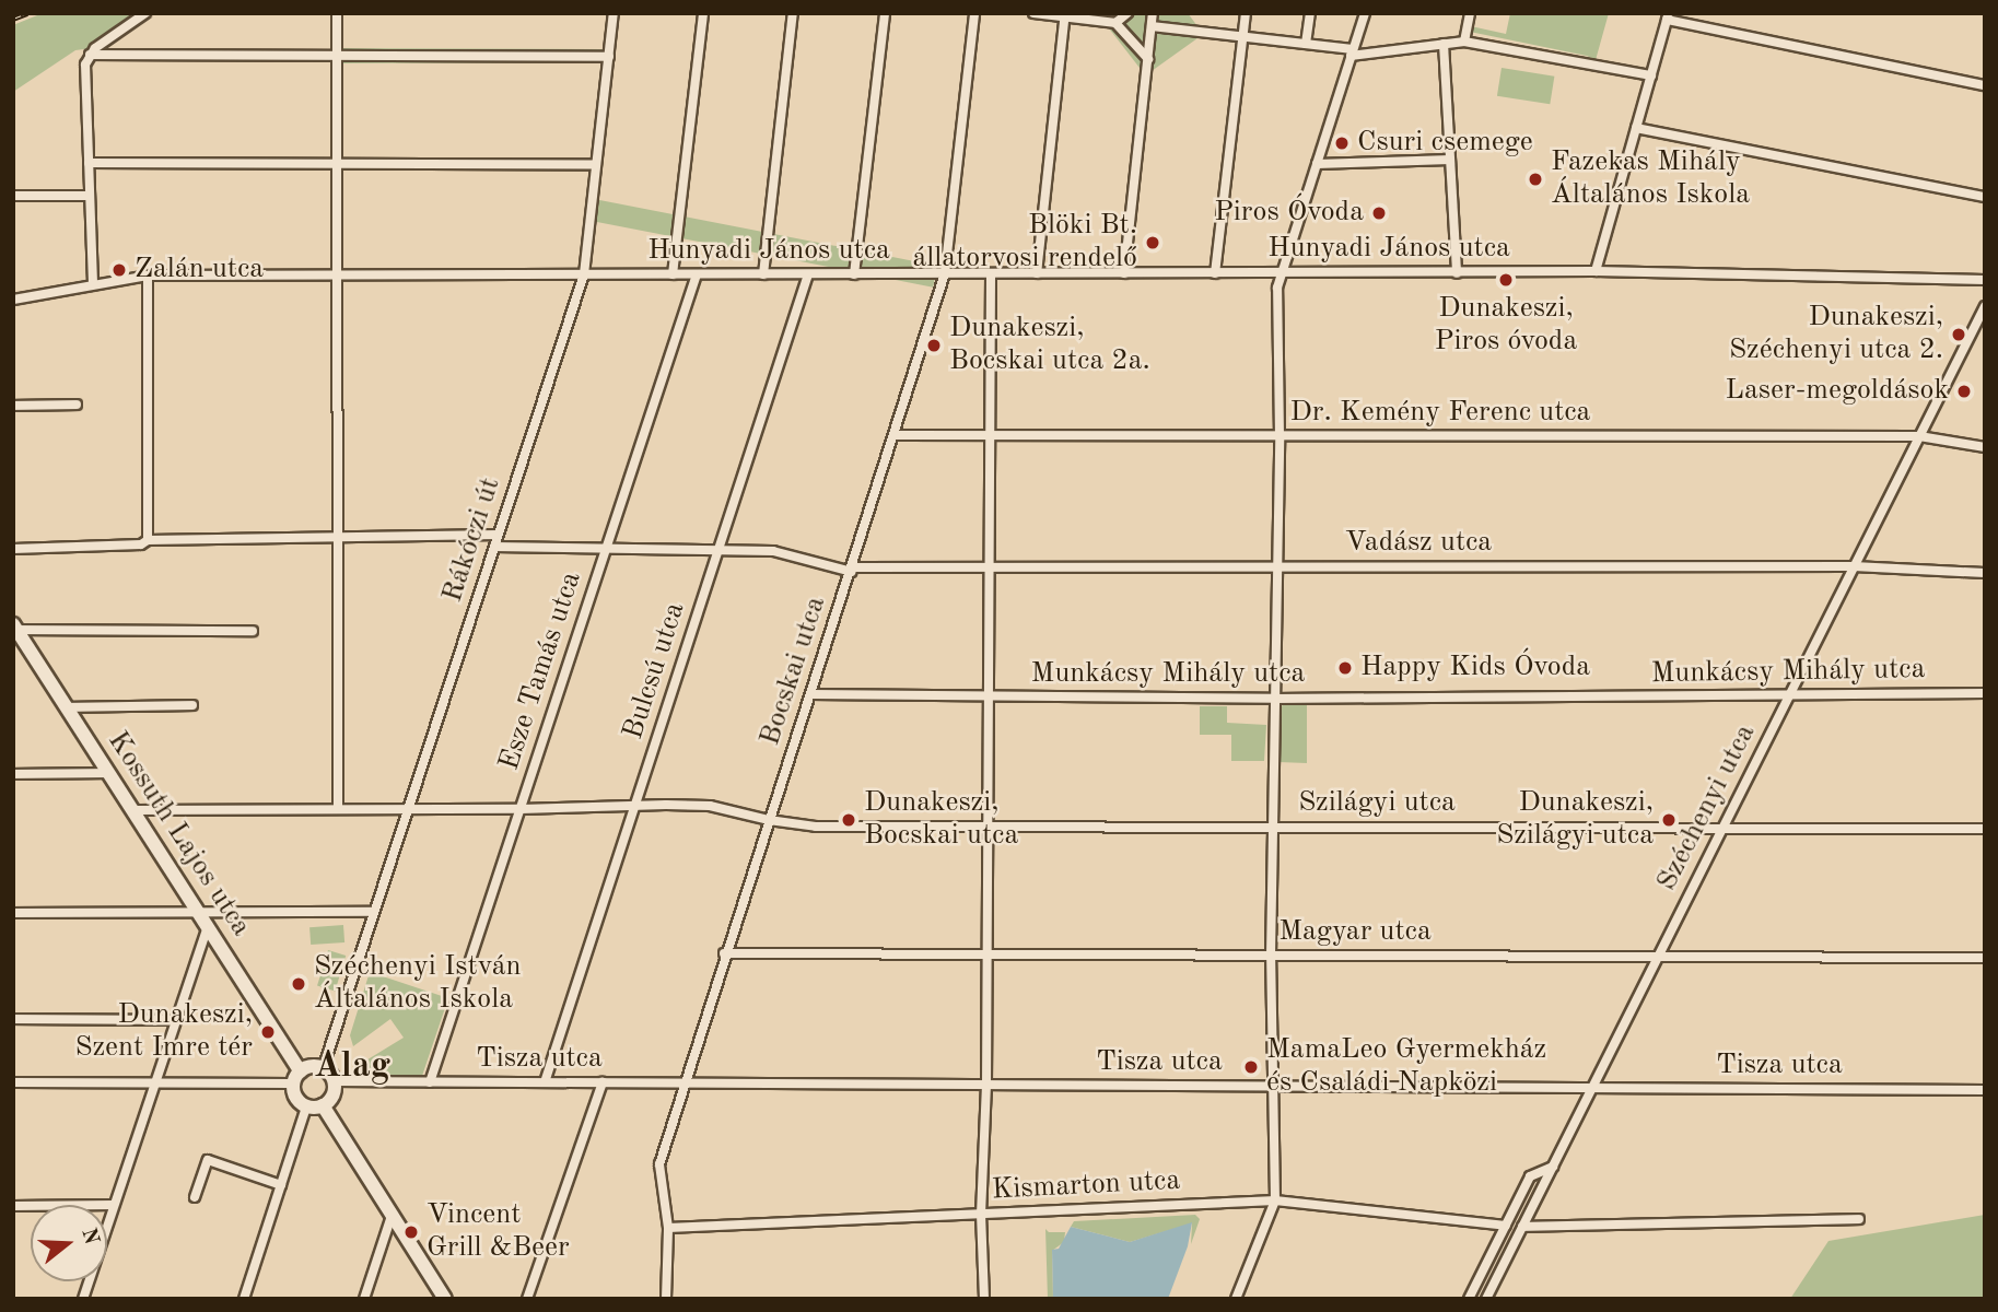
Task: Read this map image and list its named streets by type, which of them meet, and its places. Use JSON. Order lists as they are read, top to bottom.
{
  "streets": {
    "street": [
      "Hunyadi János utca",
      "Dr. Kemény Ferenc utca",
      "Rákóczi út",
      "Vadász utca",
      "Esze Tamás utca",
      "Bulcsú utca",
      "Bocskai utca",
      "Munkácsy Mihály utca",
      "Szilágyi utca",
      "Széchenyi utca",
      "Kossuth Lajos utca",
      "Magyar utca",
      "Tisza utca",
      "Kismarton utca"
    ]
  },
  "crossings": [
    ["Hunyadi János utca", "Rákóczi út"],
    ["Hunyadi János utca", "Esze Tamás utca"],
    ["Hunyadi János utca", "Bulcsú utca"],
    ["Hunyadi János utca", "Bocskai utca"],
    ["Dr. Kemény Ferenc utca", "Bocskai utca"],
    ["Dr. Kemény Ferenc utca", "Széchenyi utca"],
    ["Rákóczi út", "Vadász utca"],
    ["Rákóczi út", "Szilágyi utca"],
    ["Rákóczi út", "Kossuth Lajos utca"],
    ["Rákóczi út", "Tisza utca"],
    ["Vadász utca", "Esze Tamás utca"],
    ["Vadász utca", "Bulcsú utca"],
    ["Vadász utca", "Bocskai utca"],
    ["Vadász utca", "Széchenyi utca"],
    ["Esze Tamás utca", "Szilágyi utca"],
    ["Esze Tamás utca", "Tisza utca"],
    ["Bulcsú utca", "Szilágyi utca"],
    ["Bulcsú utca", "Tisza utca"],
    ["Bocskai utca", "Munkácsy Mihály utca"],
    ["Bocskai utca", "Szilágyi utca"],
    ["Bocskai utca", "Magyar utca"],
    ["Bocskai utca", "Tisza utca"],
    ["Bocskai utca", "Kismarton utca"],
    ["Munkácsy Mihály utca", "Széchenyi utca"],
    ["Szilágyi utca", "Széchenyi utca"],
    ["Szilágyi utca", "Kossuth Lajos utca"],
    ["Széchenyi utca", "Magyar utca"],
    ["Széchenyi utca", "Tisza utca"],
    ["Széchenyi utca", "Kismarton utca"],
    ["Kossuth Lajos utca", "Tisza utca"]
  ],
  "districts": ["Alag"],
  "places": [
    "Csuri csemege",
    "Fazekas Mihály Általános Iskola",
    "Piros Óvoda",
    "Blöki Bt. állatorvosi rendelő",
    "Zalán utca",
    "Dunakeszi, Piros óvoda",
    "Dunakeszi, Széchenyi utca 2.",
    "Dunakeszi, Bocskai utca 2a.",
    "Laser-megoldások",
    "Happy Kids Óvoda",
    "Dunakeszi, Bocskai utca",
    "Dunakeszi, Szilágyi utca",
    "Széchenyi István Általános Iskola",
    "Dunakeszi, Szent Imre tér",
    "MamaLeo Gyermekház és Családi Napközi",
    "Vincent Grill &Beer"
  ],
  "north": "right"
}
